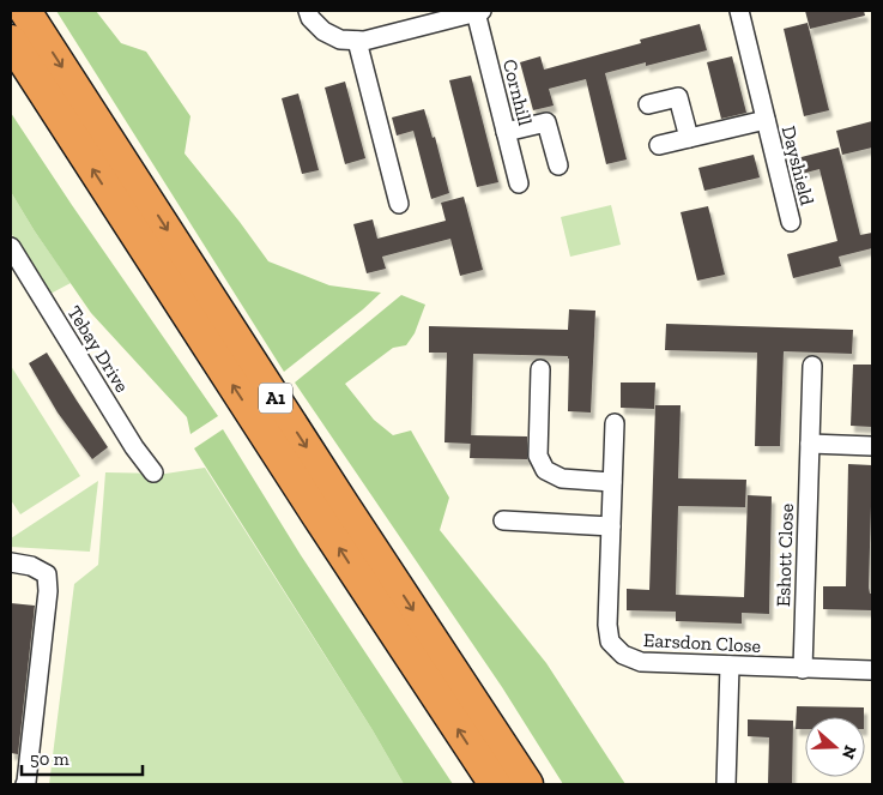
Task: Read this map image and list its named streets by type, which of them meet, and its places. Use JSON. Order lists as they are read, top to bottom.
{
  "streets": {
    "highway": ["A1"],
    "street": [
      "Cornhill",
      "Dayshield",
      "Tebay Drive",
      "Eshott Close",
      "Earsdon Close"
    ]
  },
  "crossings": [
    ["Eshott Close", "Earsdon Close"]
  ],
  "scale_bar": "50 m",
  "north": "right"
}
